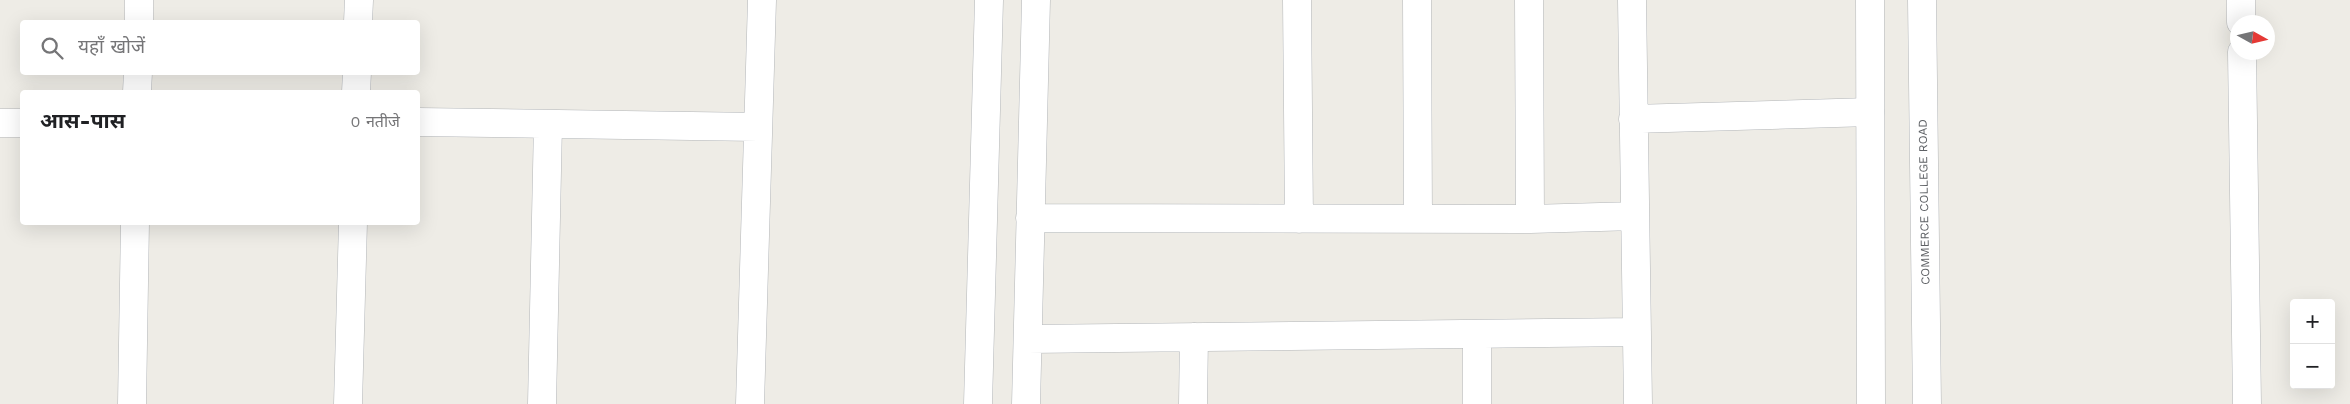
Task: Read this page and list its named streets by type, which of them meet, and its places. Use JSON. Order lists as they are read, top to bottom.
{
  "streets": {
    "street": ["COMMERCE COLLEGE ROAD"]
  },
  "north": "right",
  "page": {
    "search": "यहाँ खोजें",
    "heading": ["आस-पास", "0 नतीजे"],
    "map_buttons": ["+", "−"]
  }
}
